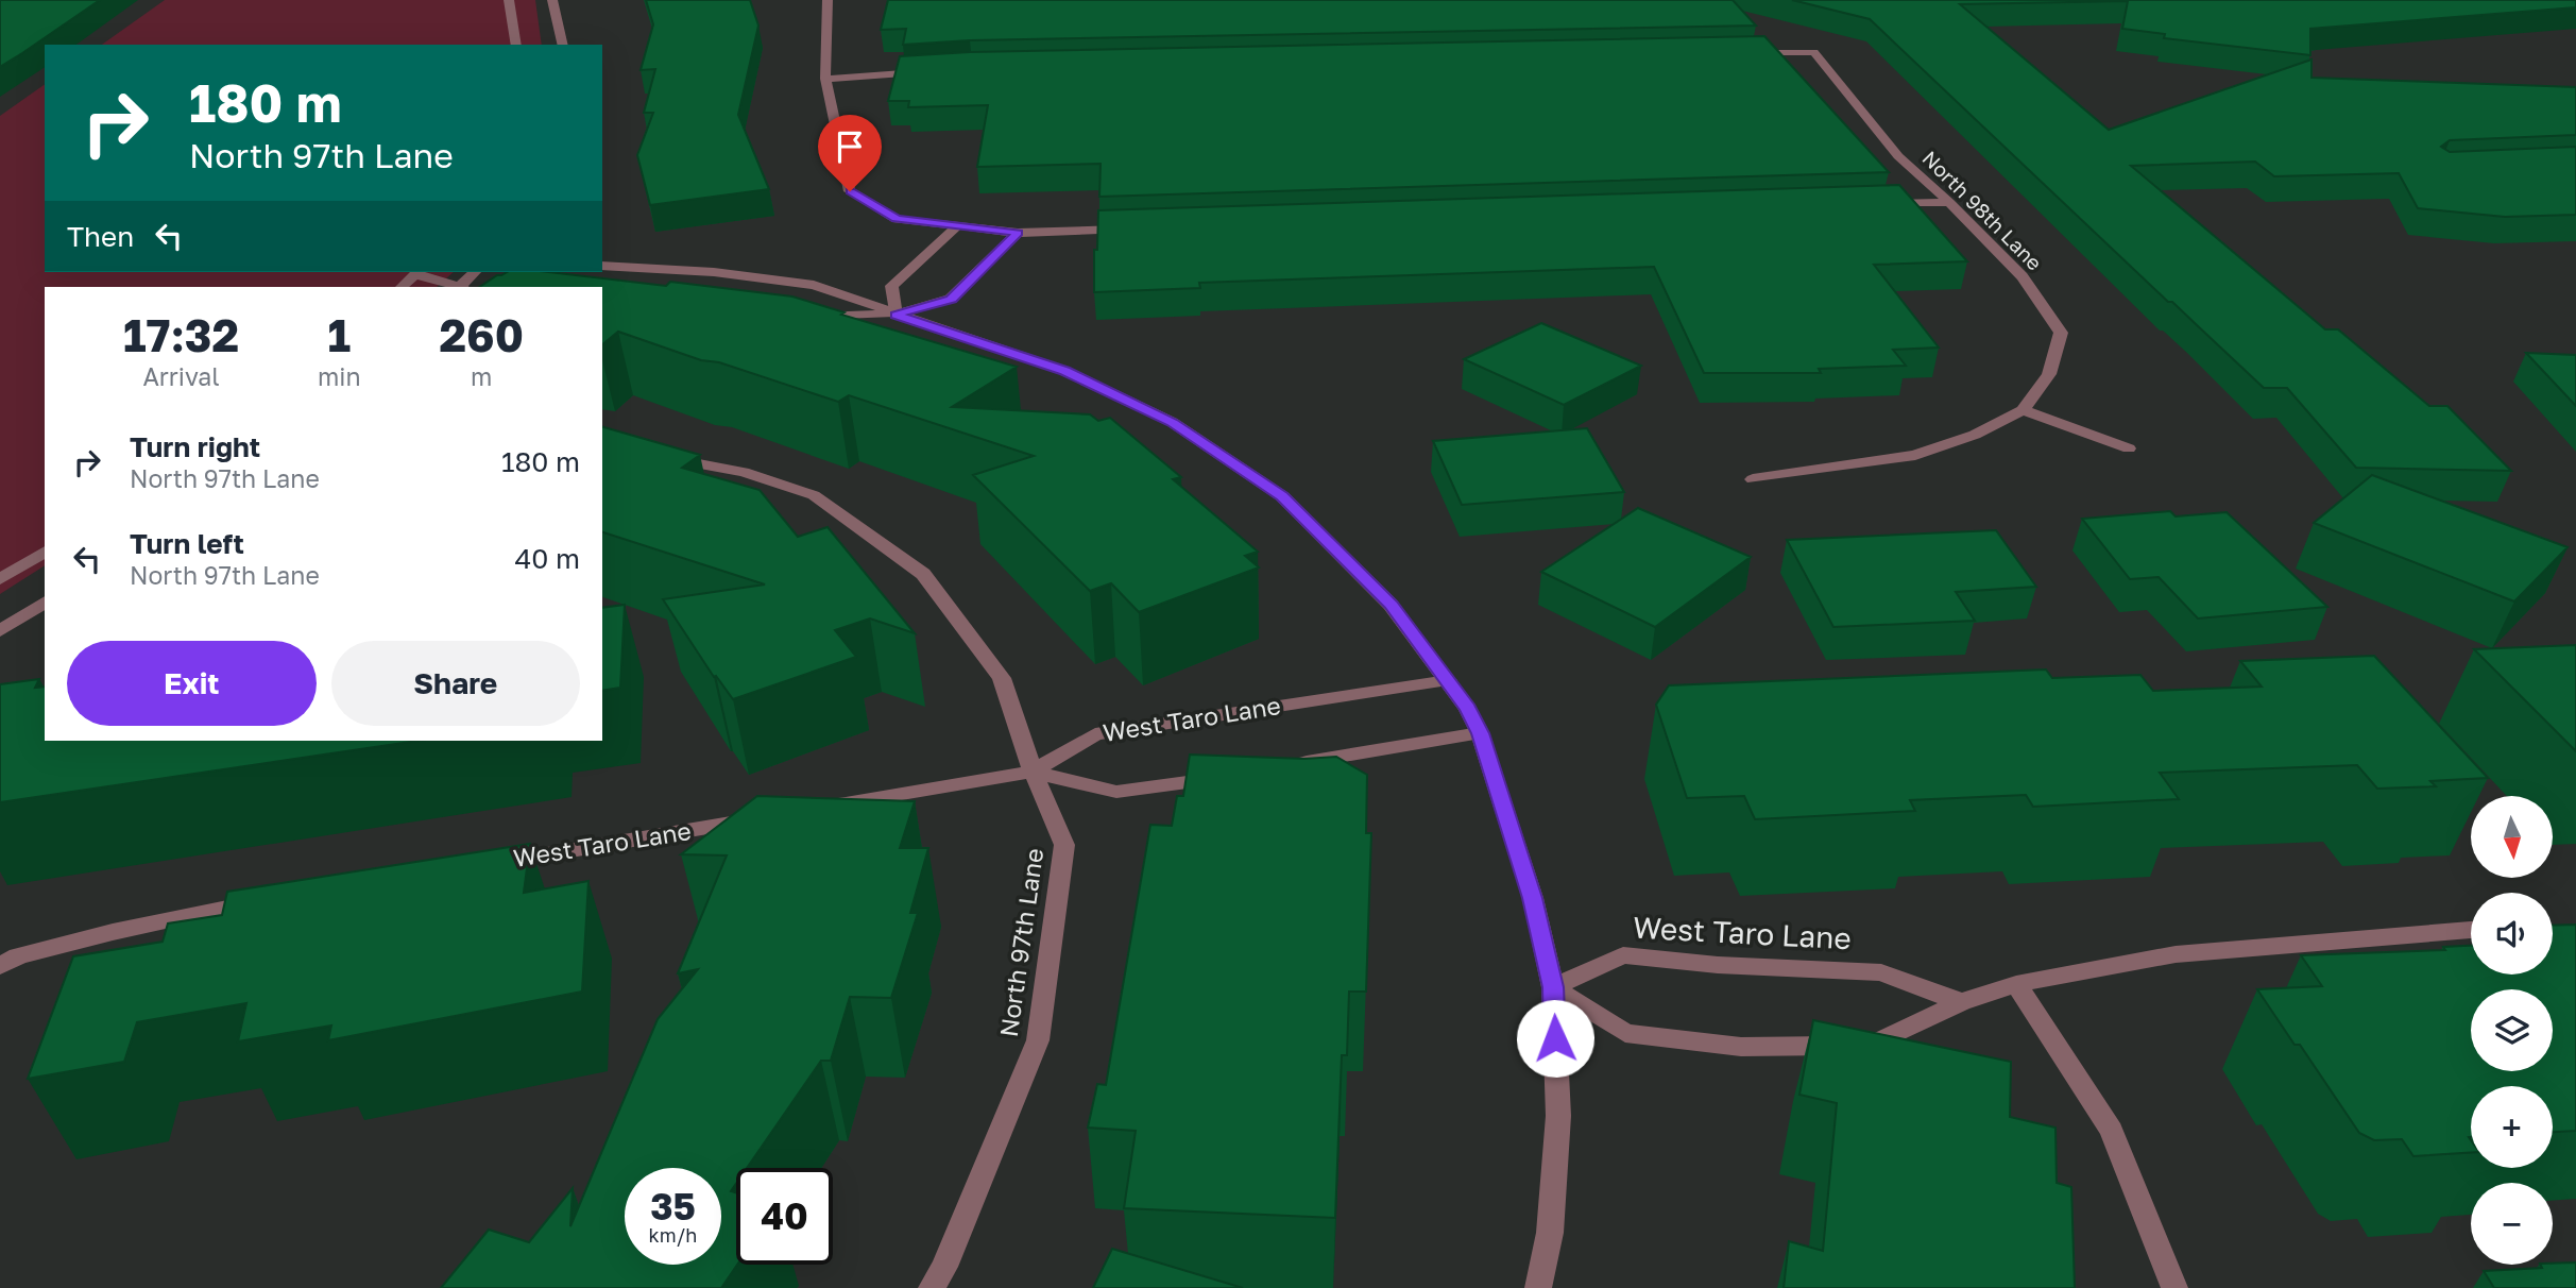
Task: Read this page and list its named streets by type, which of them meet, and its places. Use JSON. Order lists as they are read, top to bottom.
{
  "streets": {
    "street": ["North 98th Lane", "West Taro Lane", "North 97th Lane"]
  },
  "crossings": [
    ["West Taro Lane", "North 97th Lane"]
  ],
  "north": "bottom",
  "page": {
    "turn": ["180 m", "North 97th Lane"],
    "then": "Then",
    "eta": [
      "17:32",
      "Arrival",
      "1",
      "min",
      "260",
      "m"
    ],
    "list": [
      {
        "name": "Turn right",
        "note": "North 97th Lane",
        "value": "180 m"
      },
      {
        "name": "Turn left",
        "note": "North 97th Lane",
        "value": "40 m"
      }
    ],
    "buttons": ["Exit", "Share"],
    "map_buttons": ["+", "−"],
    "speed": "35 km/h",
    "limit": "40"
  }
}
